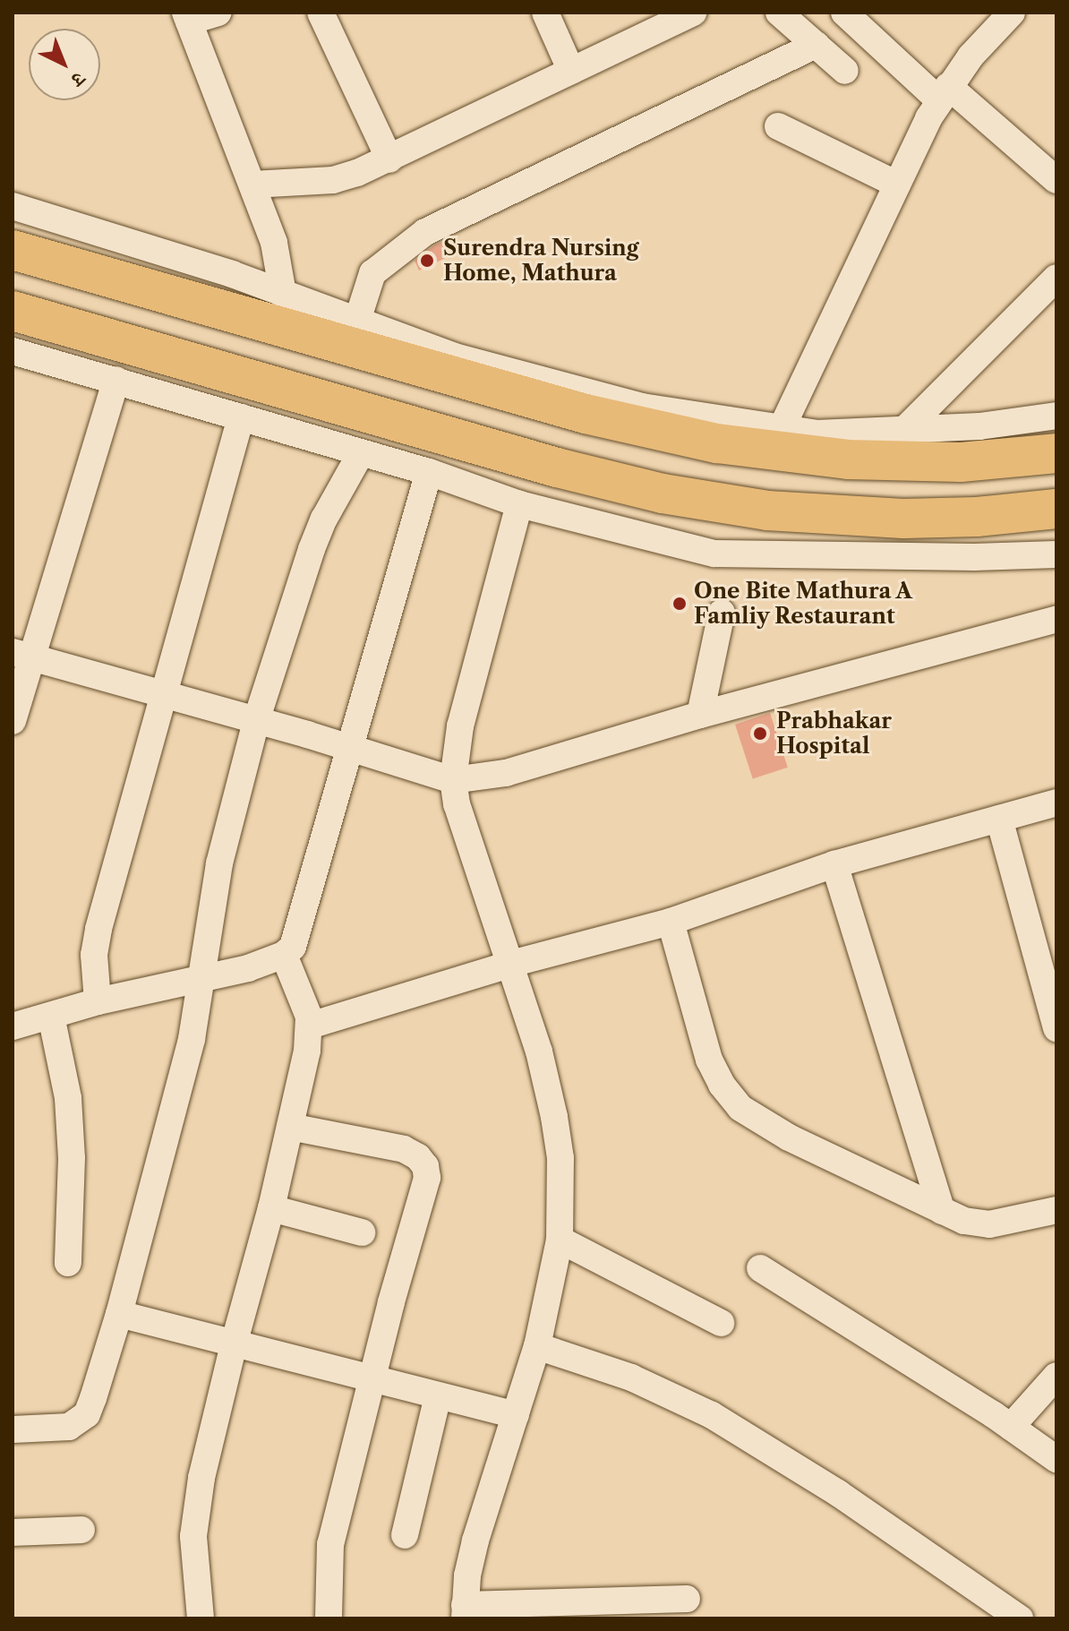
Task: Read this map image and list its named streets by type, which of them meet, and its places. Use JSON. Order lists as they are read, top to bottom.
{
  "places": ["Surendra Nursing Home, Mathura", "One Bite Mathura A Famliy Restaurant", "Prabhakar Hospital"],
  "north": "bottom right"
}
